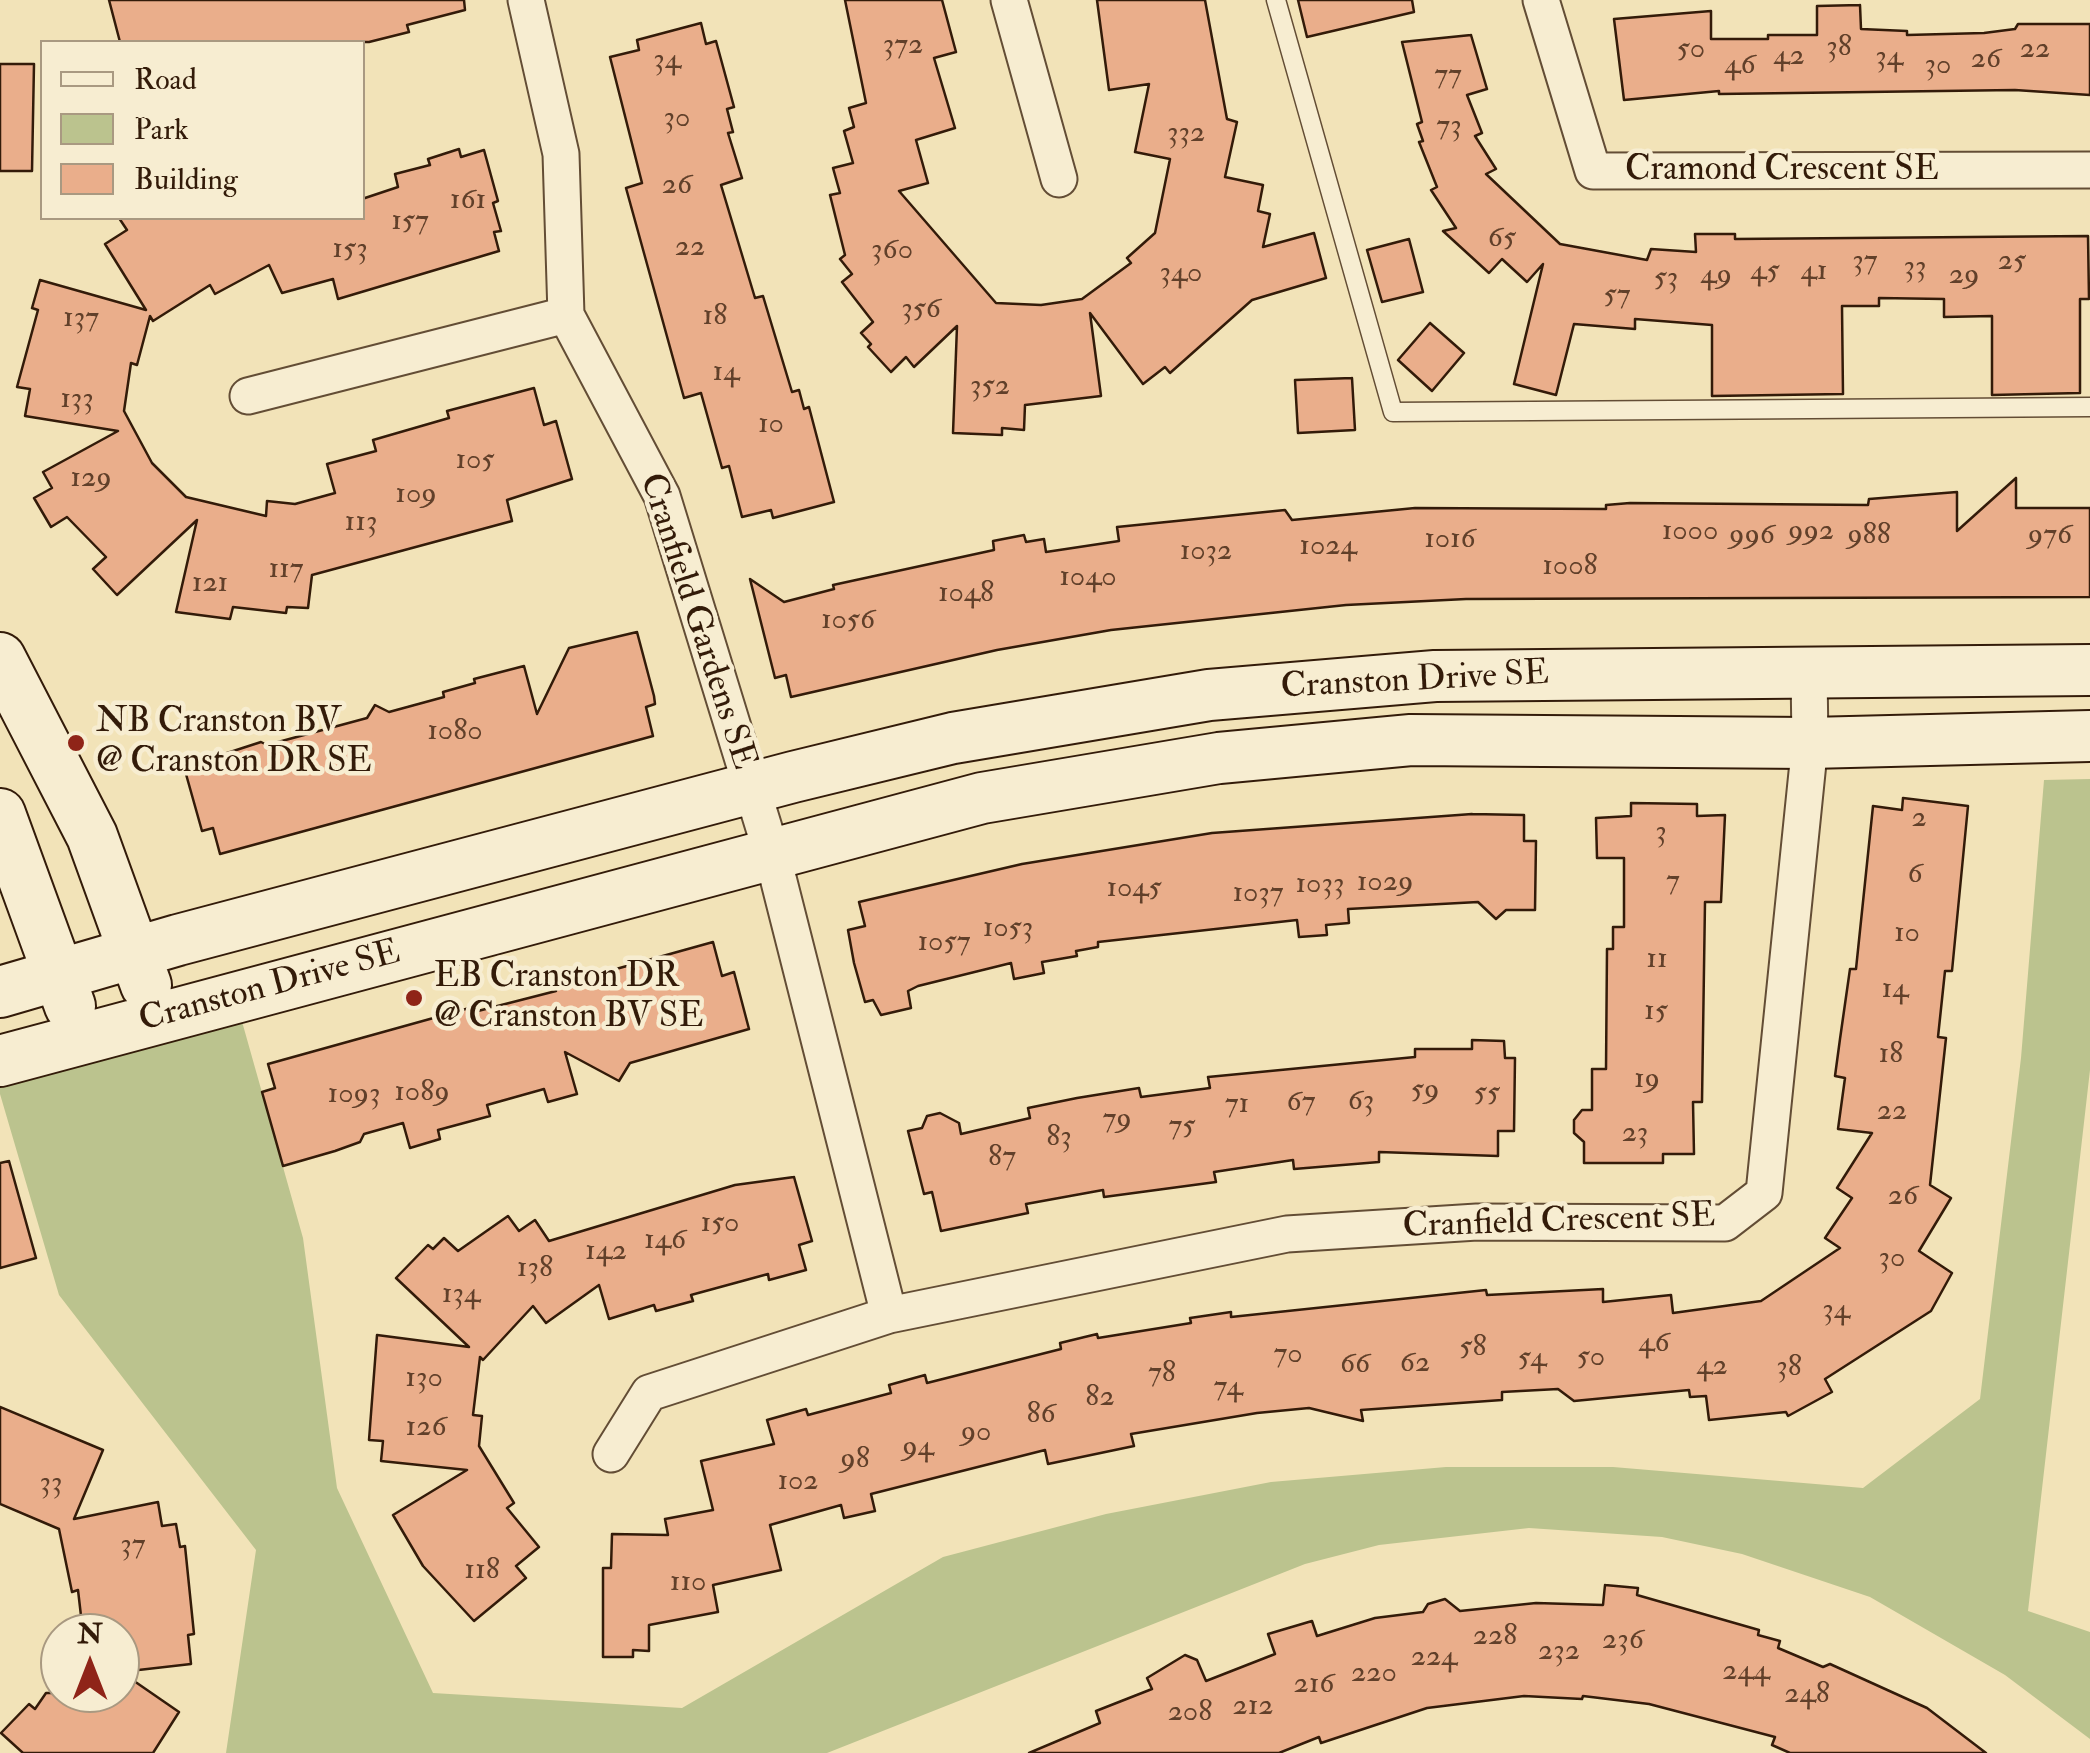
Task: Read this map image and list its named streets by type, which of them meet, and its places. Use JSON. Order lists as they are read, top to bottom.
{
  "streets": {
    "street": [
      "Cramond Crescent SE",
      "Cranfield Gardens SE",
      "Cranston Drive SE",
      "Cranfield Crescent SE"
    ]
  },
  "crossings": [
    ["Cranfield Gardens SE", "Cranston Drive SE"],
    ["Cranston Drive SE", "Cranfield Crescent SE"]
  ],
  "places": ["NB Cranston BV @ Cranston DR SE", "EB Cranston DR @ Cranston BV SE"],
  "house_numbers": [
    "372",
    "38",
    "50",
    "22",
    "42",
    "34",
    "26",
    "34",
    "46",
    "30",
    "77",
    "30",
    "73",
    "332",
    "26",
    "161",
    "157",
    "65",
    "22",
    "153",
    "360",
    "37",
    "25",
    "33",
    "45",
    "41",
    "340",
    "49",
    "29",
    "53",
    "57",
    "356",
    "18",
    "137",
    "14",
    "352",
    "133",
    "10",
    "105",
    "129",
    "109",
    "113",
    "1000",
    "992",
    "996",
    "988",
    "976",
    "1016",
    "1024",
    "1032",
    "1008",
    "117",
    "1040",
    "121",
    "1048",
    "1056",
    "1080",
    "2",
    "3",
    "6",
    "7",
    "1029",
    "1033",
    "1045",
    "1037",
    "1053",
    "10",
    "1057",
    "11",
    "14",
    "15",
    "18",
    "19",
    "59",
    "1089",
    "55",
    "1093",
    "63",
    "67",
    "71",
    "22",
    "79",
    "75",
    "23",
    "83",
    "87",
    "26",
    "150",
    "146",
    "142",
    "30",
    "138",
    "134",
    "34",
    "46",
    "58",
    "70",
    "50",
    "54",
    "62",
    "66",
    "42",
    "38",
    "78",
    "130",
    "74",
    "82",
    "86",
    "126",
    "90",
    "94",
    "98",
    "102",
    "33",
    "37",
    "118",
    "110",
    "228",
    "236",
    "232",
    "224",
    "244",
    "220",
    "216",
    "248",
    "212",
    "208"
  ],
  "legend": ["Road", "Park", "Building"],
  "north": "top"
}
